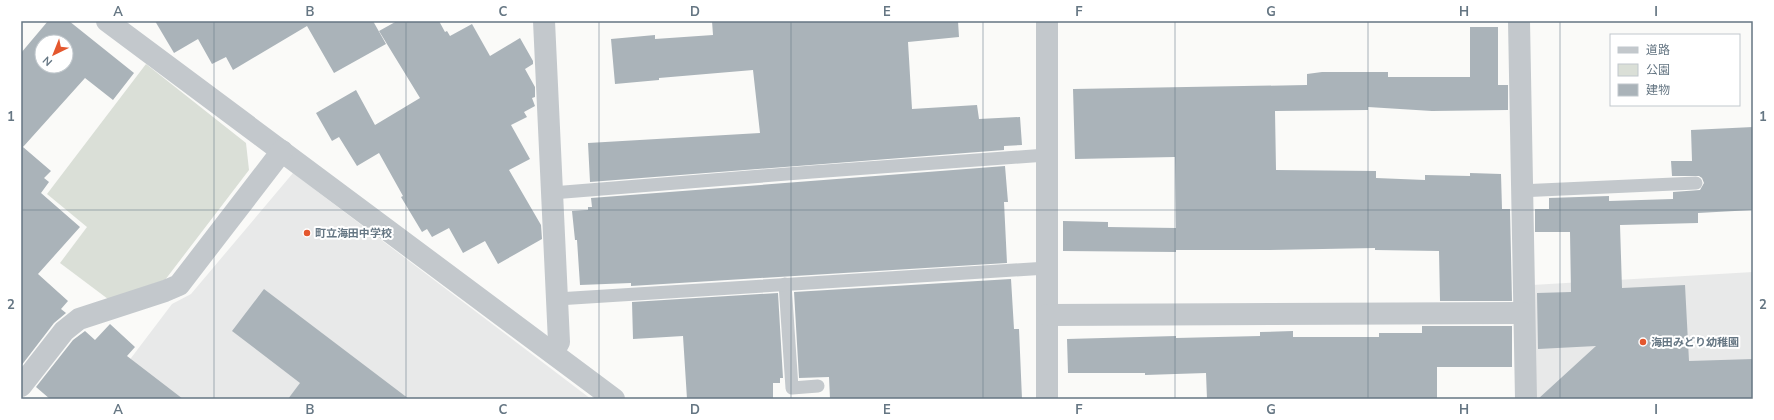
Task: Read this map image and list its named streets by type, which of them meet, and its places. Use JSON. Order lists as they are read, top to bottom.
{
  "places": ["町立海田中学校", "海田みどり幼稚園"],
  "legend": ["道路", "公園", "建物"],
  "north": "bottom left",
  "grid": {
    "columns": [
      "A",
      "B",
      "C",
      "D",
      "E",
      "F",
      "G",
      "H",
      "I"
    ],
    "rows": ["1", "2"]
  }
}
